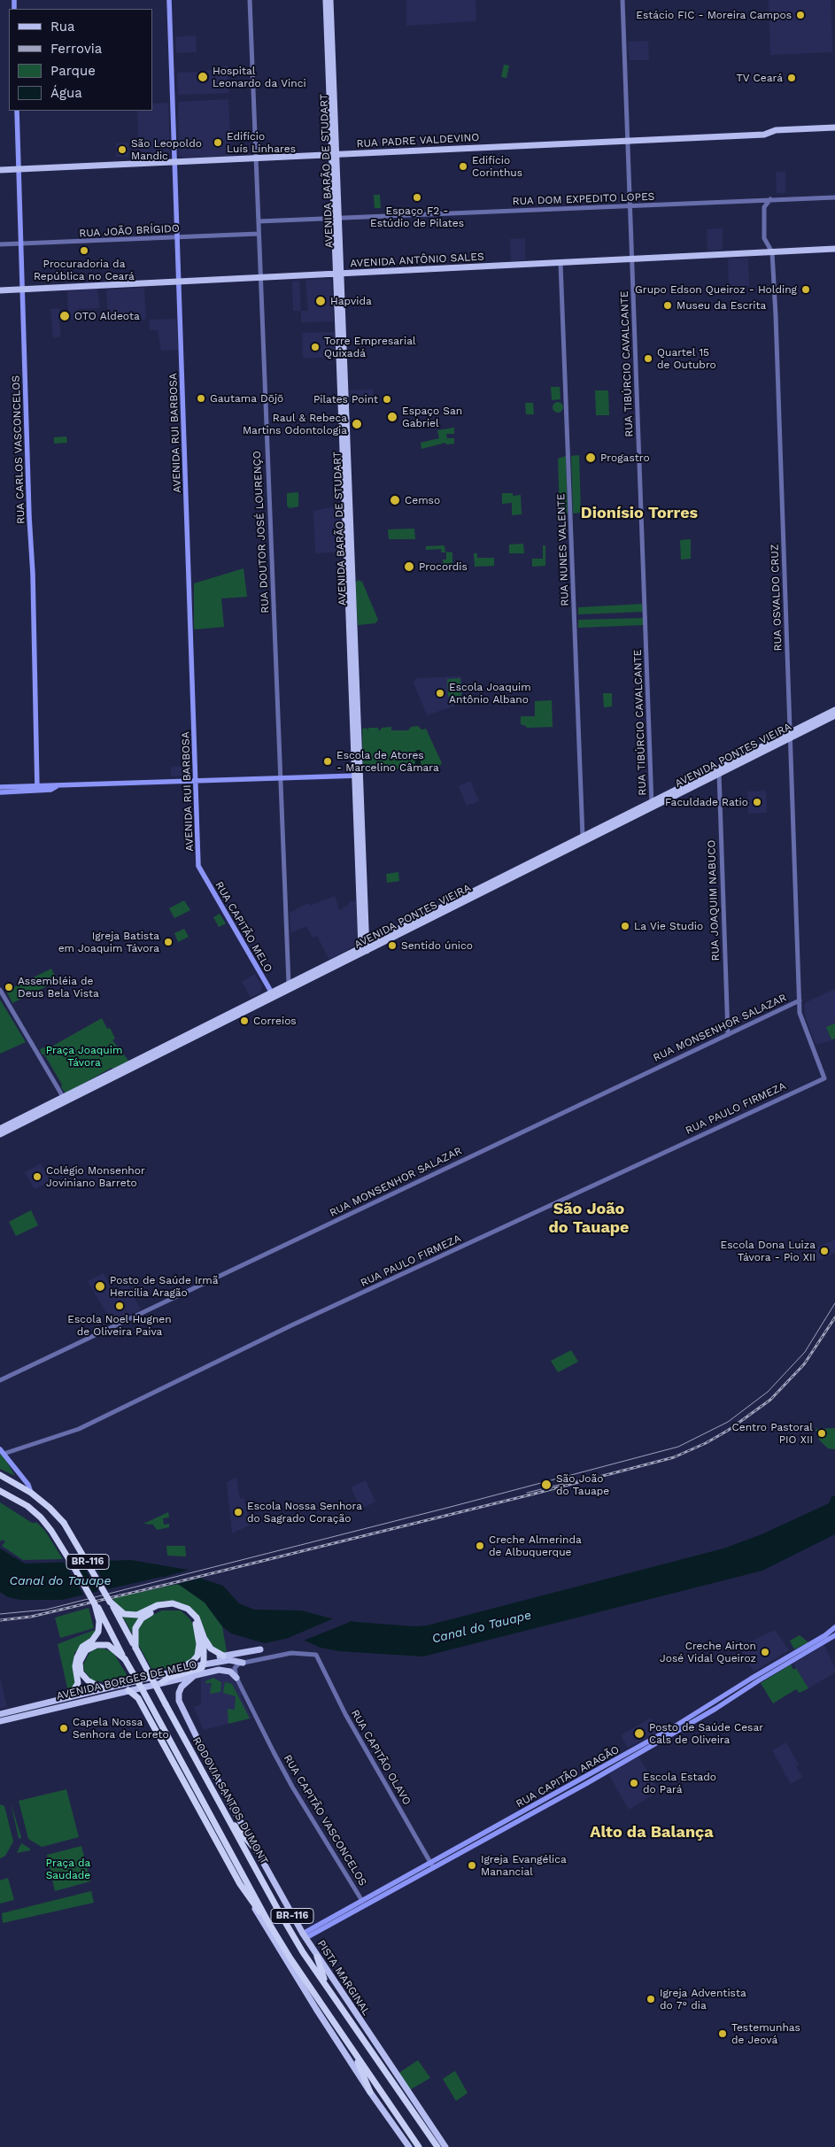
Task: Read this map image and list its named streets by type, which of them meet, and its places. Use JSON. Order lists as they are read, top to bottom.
{
  "streets": {
    "highway": ["BR-116", "RODOVIA SANTOS DUMONT"],
    "main road": [
      "RUA PADRE VALDEVINO",
      "AVENIDA BARÃO DE STUDART",
      "AVENIDA ANTÔNIO SALES",
      "AVENIDA RUI BARBOSA",
      "RUA CARLOS VASCONCELOS",
      "AVENIDA PONTES VIEIRA",
      "RUA CAPITÃO MELO",
      "AVENIDA BORGES DE MELO",
      "RUA CAPITÃO ARAGÃO",
      "PISTA MARGINAL"
    ],
    "street": [
      "RUA DOM EXPEDITO LOPES",
      "RUA JOÃO BRÍGIDO",
      "RUA TIBÚRCIO CAVALCANTE",
      "RUA DOUTOR JOSÉ LOURENÇO",
      "RUA NUNES VALENTE",
      "RUA OSVALDO CRUZ",
      "RUA JOAQUIM NABUCO",
      "RUA MONSENHOR SALAZAR",
      "RUA PAULO FIRMEZA",
      "RUA CAPITÃO OLAVO",
      "RUA CAPITÃO VASCONCELOS"
    ]
  },
  "crossings": [
    ["RUA PADRE VALDEVINO", "AVENIDA BARÃO DE STUDART"],
    ["RUA PADRE VALDEVINO", "RUA TIBÚRCIO CAVALCANTE"],
    ["RUA PADRE VALDEVINO", "AVENIDA RUI BARBOSA"],
    ["RUA PADRE VALDEVINO", "RUA CARLOS VASCONCELOS"],
    ["RUA PADRE VALDEVINO", "RUA DOUTOR JOSÉ LOURENÇO"],
    ["AVENIDA BARÃO DE STUDART", "RUA DOM EXPEDITO LOPES"],
    ["AVENIDA BARÃO DE STUDART", "AVENIDA ANTÔNIO SALES"],
    ["AVENIDA BARÃO DE STUDART", "AVENIDA PONTES VIEIRA"],
    ["RUA DOM EXPEDITO LOPES", "RUA TIBÚRCIO CAVALCANTE"],
    ["RUA DOM EXPEDITO LOPES", "RUA OSVALDO CRUZ"],
    ["RUA JOÃO BRÍGIDO", "AVENIDA RUI BARBOSA"],
    ["RUA JOÃO BRÍGIDO", "RUA CARLOS VASCONCELOS"],
    ["RUA JOÃO BRÍGIDO", "RUA DOUTOR JOSÉ LOURENÇO"],
    ["AVENIDA ANTÔNIO SALES", "RUA TIBÚRCIO CAVALCANTE"],
    ["AVENIDA ANTÔNIO SALES", "AVENIDA RUI BARBOSA"],
    ["AVENIDA ANTÔNIO SALES", "RUA CARLOS VASCONCELOS"],
    ["AVENIDA ANTÔNIO SALES", "RUA DOUTOR JOSÉ LOURENÇO"],
    ["AVENIDA ANTÔNIO SALES", "RUA NUNES VALENTE"],
    ["AVENIDA ANTÔNIO SALES", "RUA OSVALDO CRUZ"],
    ["RUA TIBÚRCIO CAVALCANTE", "AVENIDA PONTES VIEIRA"],
    ["AVENIDA RUI BARBOSA", "RUA CAPITÃO MELO"],
    ["RUA DOUTOR JOSÉ LOURENÇO", "AVENIDA PONTES VIEIRA"],
    ["RUA NUNES VALENTE", "AVENIDA PONTES VIEIRA"],
    ["RUA OSVALDO CRUZ", "AVENIDA PONTES VIEIRA"],
    ["RUA OSVALDO CRUZ", "RUA MONSENHOR SALAZAR"],
    ["RUA OSVALDO CRUZ", "RUA PAULO FIRMEZA"],
    ["AVENIDA PONTES VIEIRA", "RUA JOAQUIM NABUCO"],
    ["AVENIDA PONTES VIEIRA", "RUA CAPITÃO MELO"],
    ["RUA JOAQUIM NABUCO", "RUA MONSENHOR SALAZAR"],
    ["AVENIDA BORGES DE MELO", "RUA CAPITÃO OLAVO"],
    ["AVENIDA BORGES DE MELO", "RUA CAPITÃO VASCONCELOS"],
    ["AVENIDA BORGES DE MELO", "PISTA MARGINAL"],
    ["RUA CAPITÃO OLAVO", "RUA CAPITÃO ARAGÃO"],
    ["RUA CAPITÃO ARAGÃO", "RUA CAPITÃO VASCONCELOS"],
    ["RUA CAPITÃO ARAGÃO", "PISTA MARGINAL"]
  ],
  "districts": ["Dionísio Torres", "São João do Tauape", "Alto da Balança"],
  "water": ["Canal do Tauape"],
  "parks": ["Praça Joaquim Távora", "Praça da Saudade"],
  "places": [
    "Estácio FIC - Moreira Campos",
    "Hospital Leonardo da Vinci",
    "TV Ceará",
    "Edifício Luís Linhares",
    "São Leopoldo Mandic",
    "Edifício Corinthus",
    "Espaço F2 - Estúdio de Pilates",
    "Procuradoria da República no Ceará",
    "Grupo Edson Queiroz - Holding",
    "Hapvida",
    "Museu da Escrita",
    "OTO Aldeota",
    "Torre Empresarial Quixadá",
    "Quartel 15 de Outubro",
    "Gautama Dōjō",
    "Pilates Point",
    "Espaço San Gabriel",
    "Raul & Rebeca Martins Odontologia",
    "Progastro",
    "Cemso",
    "Procordis",
    "Escola Joaquim Antônio Albano",
    "Escola de Atores - Marcelino Câmara",
    "Faculdade Ratio",
    "La Vie Studio",
    "Igreja Batista em Joaquim Távora",
    "Sentido único",
    "Assembléia de Deus Bela Vista",
    "Correios",
    "Colégio Monsenhor Joviniano Barreto",
    "Escola Dona Luiza Távora - Pio XII",
    "Posto de Saúde Irmã Hercília Aragão",
    "Escola Noel Hugnen de Oliveira Paiva",
    "Centro Pastoral PIO XII",
    "São João do Tauape",
    "Escola Nossa Senhora do Sagrado Coração",
    "Creche Almerinda de Albuquerque",
    "Creche Airton José Vidal Queiroz",
    "Capela Nossa Senhora de Loreto",
    "Posto de Saúde Cesar Cals de Oliveira",
    "Escola Estado do Pará",
    "Igreja Evangélica Manancial",
    "Igreja Adventista do 7° dia",
    "Testemunhas de Jeová"
  ],
  "legend": [
    "Rua",
    "Ferrovia",
    "Parque",
    "Água"
  ]
}
